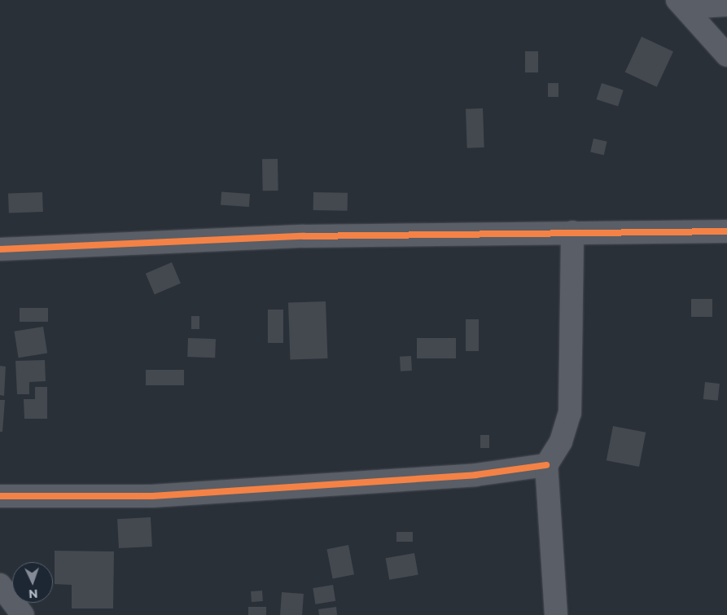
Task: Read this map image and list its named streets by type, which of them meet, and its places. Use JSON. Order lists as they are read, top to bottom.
{
  "north": "bottom"
}
